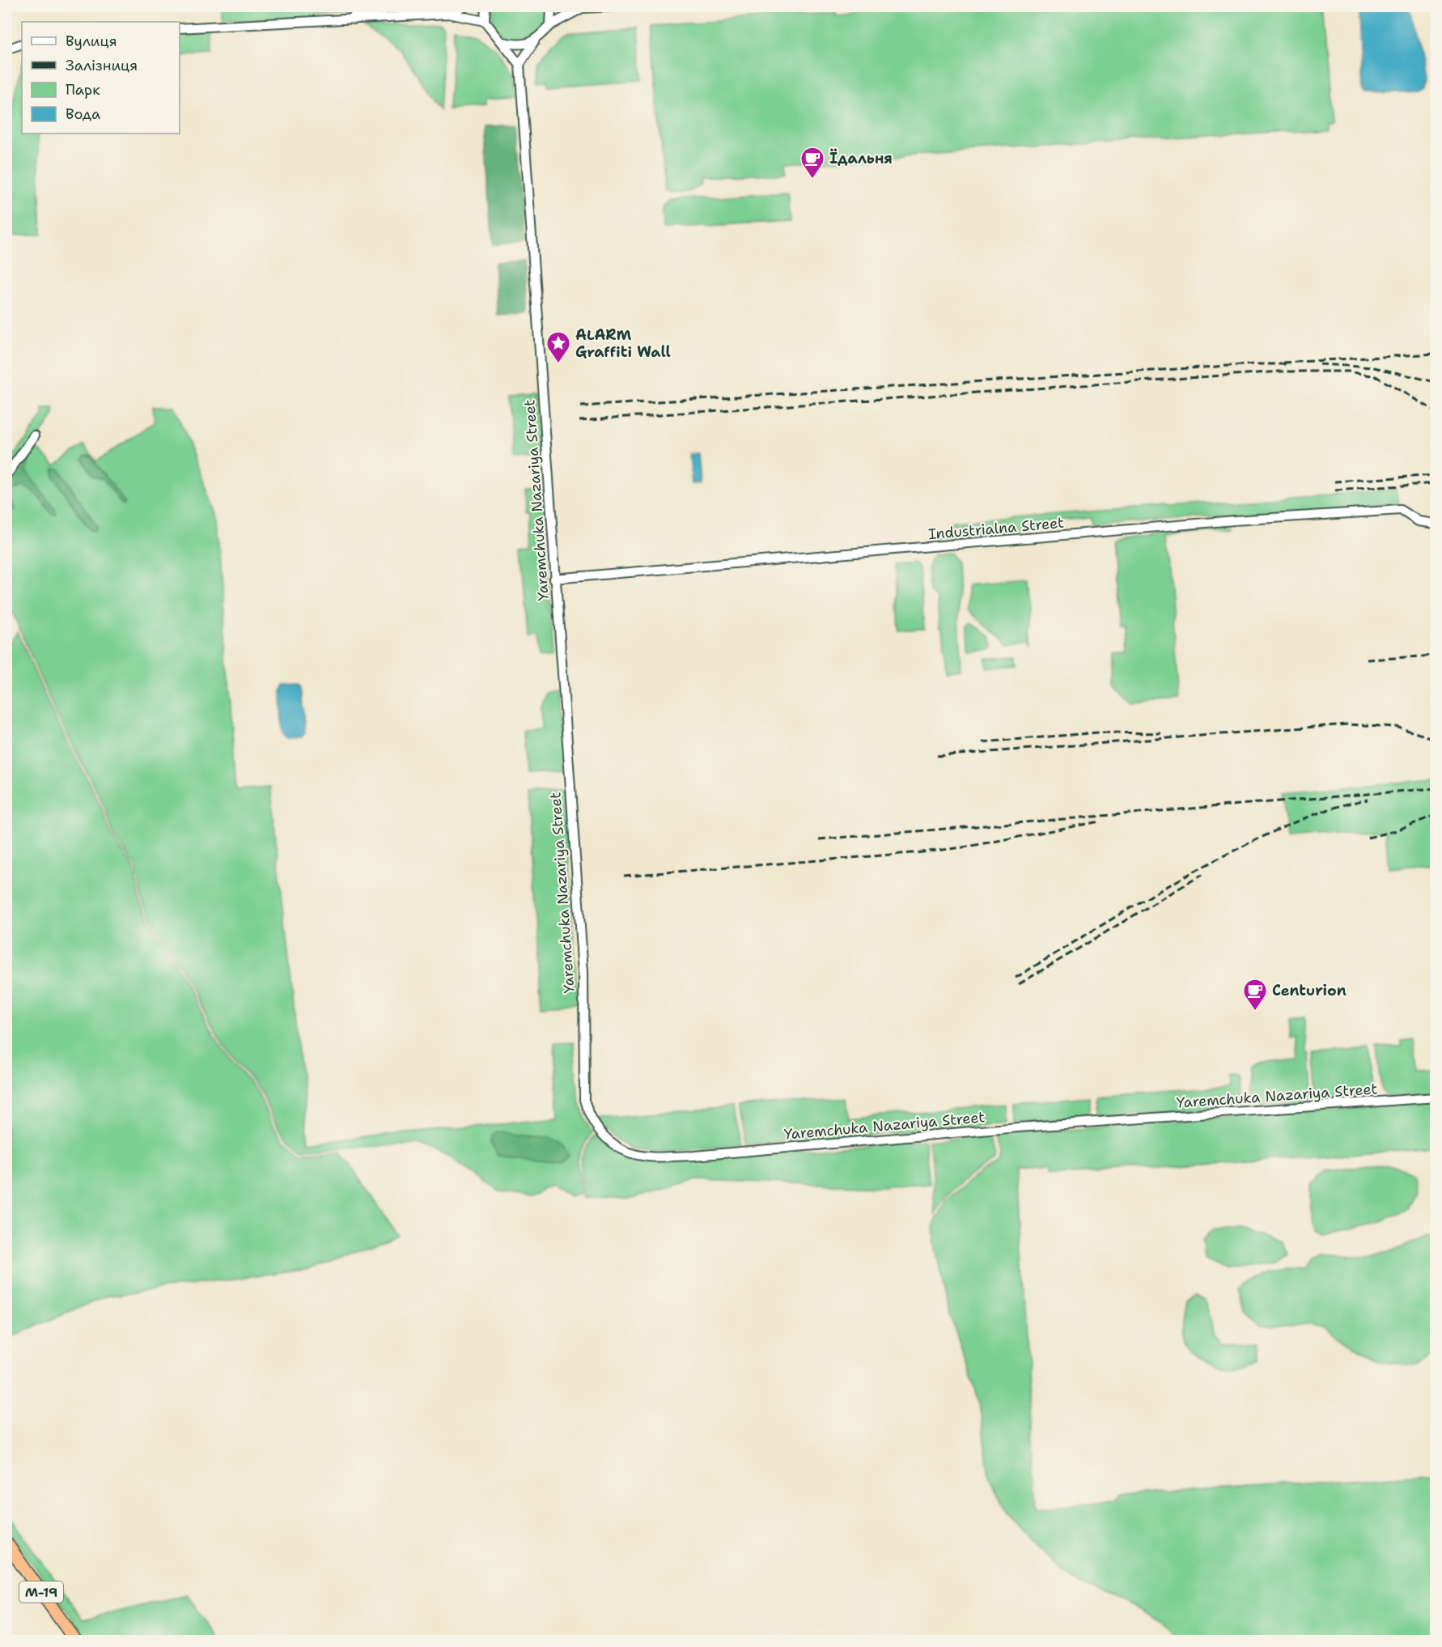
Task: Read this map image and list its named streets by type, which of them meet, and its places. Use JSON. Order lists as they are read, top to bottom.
{
  "streets": {
    "highway": ["М-19"],
    "street": ["Yaremchuka Nazariya Street", "Industrialna Street"]
  },
  "crossings": [
    ["Yaremchuka Nazariya Street", "Industrialna Street"]
  ],
  "places": {
    "cafe": ["Їдальня", "Centurion"],
    "place": ["ALARM Graffiti Wall"]
  },
  "legend": [
    "Вулиця",
    "Залізниця",
    "Парк",
    "Вода"
  ]
}
